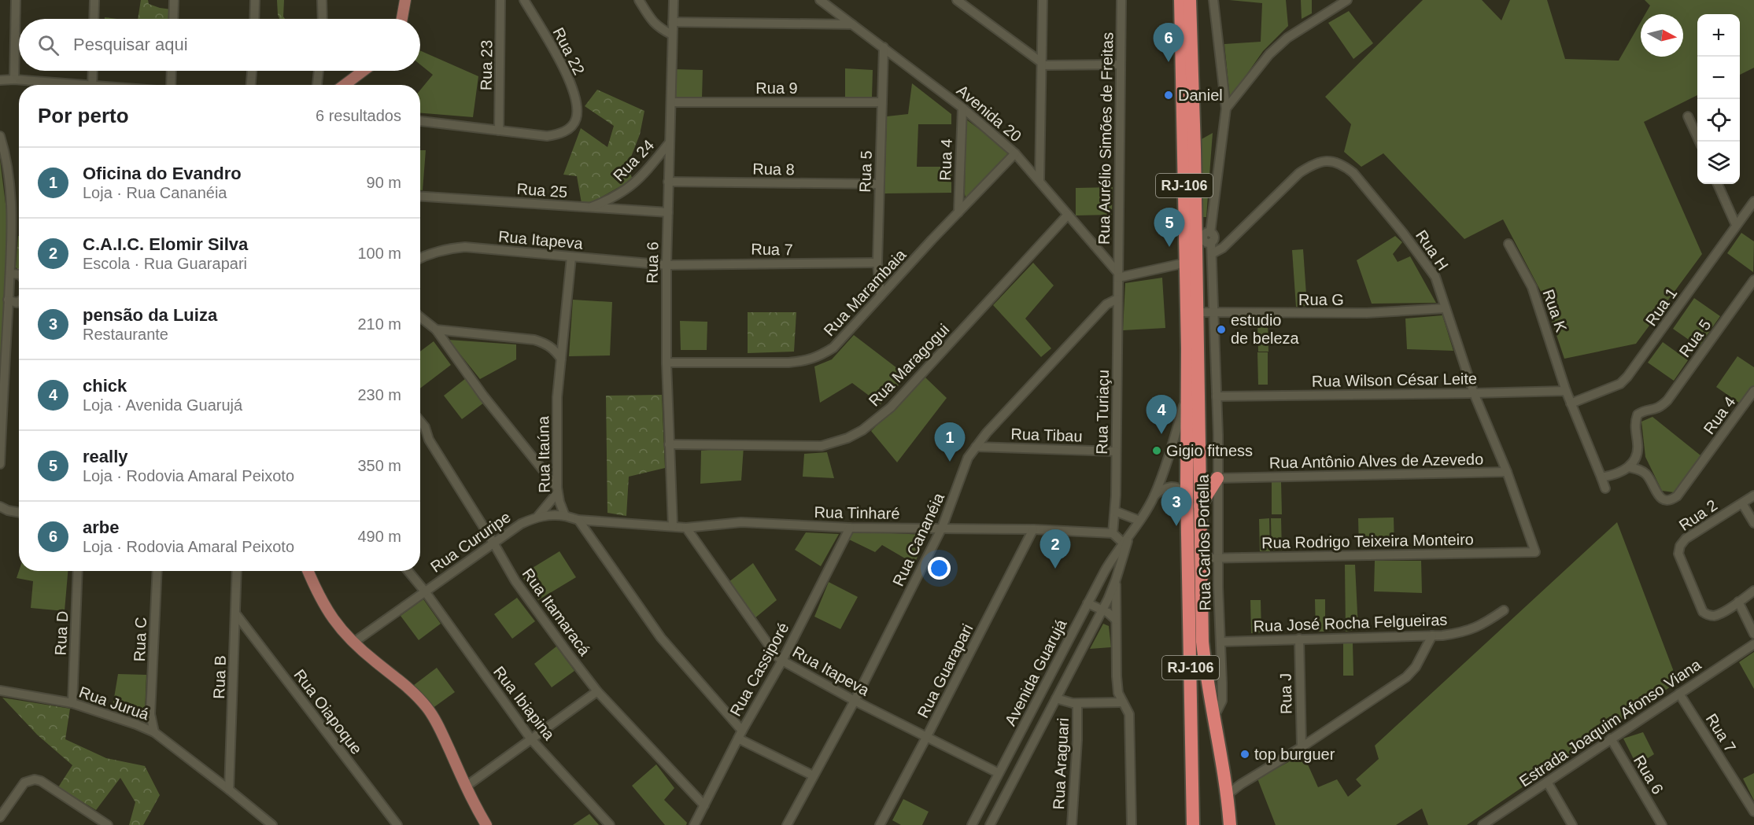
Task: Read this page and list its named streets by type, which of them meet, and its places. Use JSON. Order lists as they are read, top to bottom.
{
  "streets": {
    "highway": ["RJ-106"],
    "street": [
      "Rua 22",
      "Rua 23",
      "Rua 9",
      "Avenida 20",
      "Rua Aurélio Simões de Freitas",
      "Rua 4",
      "Rua 24",
      "Rua 8",
      "Rua 5",
      "Rua 25",
      "Rua Itapeva",
      "Rua 7",
      "Rua H",
      "Rua 6",
      "Rua Marambaia",
      "Rua G",
      "Rua 1",
      "Rua K",
      "Rua Maragogui",
      "Rua Wilson César Leite",
      "Rua Turiaçu",
      "Rua Tibau",
      "Rua Itaúna",
      "Rua Antônio Alves de Azevedo",
      "Rua Tinharé",
      "Rua 2",
      "Rua Cananéia",
      "Rua Rodrigo Teixeira Monteiro",
      "Rua Cururipe",
      "Rua Carlos Portella",
      "Rua Itamaracá",
      "Rua José Rocha Felgueiras",
      "Rua D",
      "Rua C",
      "Rua Cassiporé",
      "Rua Guarapari",
      "Avenida Guarujá",
      "Rua B",
      "Rua J",
      "Rua Juruá",
      "Rua Ibiapina",
      "Rua Oiapoque",
      "Estrada Joaquim Afonso Viana",
      "Rua Araguari"
    ]
  },
  "crossings": [
    ["Rua 22", "Rua 23"],
    ["Rua 9", "Rua 5"],
    ["Rua 9", "Rua 6"],
    ["Avenida 20", "Rua Aurélio Simões de Freitas"],
    ["Avenida 20", "Rua 4"],
    ["Avenida 20", "Rua 5"],
    ["Avenida 20", "Rua Marambaia"],
    ["Avenida 20", "Rua Maragogui"],
    ["Avenida 20", "Rua Turiaçu"],
    ["Rua Aurélio Simões de Freitas", "Rua Turiaçu"],
    ["Rua 4", "Rua Marambaia"],
    ["Rua 4", "Rua 2"],
    ["Rua 24", "Rua 25"],
    ["Rua 24", "Rua 6"],
    ["Rua 8", "Rua 5"],
    ["Rua 8", "Rua 6"],
    ["Rua 5", "Rua 7"],
    ["Rua 5", "Rua Marambaia"],
    ["Rua 5", "Rua 2"],
    ["RJ-106", "Rua G"],
    ["RJ-106", "Rua Rodrigo Teixeira Monteiro"],
    ["RJ-106", "Rua Carlos Portella"],
    ["RJ-106", "Avenida Guarujá"],
    ["Rua 25", "Rua 6"],
    ["Rua Itapeva", "Rua 7"],
    ["Rua Itapeva", "Rua 6"],
    ["Rua Itapeva", "Rua Tinharé"],
    ["Rua Itapeva", "Rua Cananéia"],
    ["Rua Itapeva", "Rua Cassiporé"],
    ["Rua Itapeva", "Rua Guarapari"],
    ["Rua Itapeva", "Avenida Guarujá"],
    ["Rua 7", "Rua 6"],
    ["Rua 7", "Estrada Joaquim Afonso Viana"],
    ["Rua H", "Rua G"],
    ["Rua H", "Rua Wilson César Leite"],
    ["Rua H", "Rua Antônio Alves de Azevedo"],
    ["Rua H", "Rua Rodrigo Teixeira Monteiro"],
    ["Rua H", "Rua Carlos Portella"],
    ["Rua 6", "Rua Marambaia"],
    ["Rua 6", "Rua Maragogui"],
    ["Rua 6", "Estrada Joaquim Afonso Viana"],
    ["Rua G", "Rua Carlos Portella"],
    ["Rua 1", "Rua K"],
    ["Rua 1", "Rua Wilson César Leite"],
    ["Rua K", "Rua Wilson César Leite"],
    ["Rua Wilson César Leite", "Rua Carlos Portella"],
    ["Rua Turiaçu", "Rua Tibau"],
    ["Rua Turiaçu", "Rua Tinharé"],
    ["Rua Turiaçu", "Rua Cananéia"],
    ["Rua Tibau", "Rua Cananéia"],
    ["Rua Itaúna", "Rua Cururipe"],
    ["Rua Antônio Alves de Azevedo", "Rua Carlos Portella"],
    ["Rua Tinharé", "Rua Cananéia"],
    ["Rua Tinharé", "Rua Cassiporé"],
    ["Rua Tinharé", "Rua Guarapari"],
    ["Rua Rodrigo Teixeira Monteiro", "Rua Carlos Portella"],
    ["Rua Cururipe", "Rua Itamaracá"],
    ["Rua Cururipe", "Rua Ibiapina"],
    ["Rua Carlos Portella", "Rua José Rocha Felgueiras"],
    ["Rua Itamaracá", "Rua Cassiporé"],
    ["Rua José Rocha Felgueiras", "Rua J"],
    ["Rua D", "Rua Juruá"],
    ["Rua C", "Rua Juruá"],
    ["Rua B", "Rua Juruá"],
    ["Rua B", "Rua Oiapoque"]
  ],
  "places": [
    "Daniel",
    "estudio de beleza",
    "Gigio fitness",
    "top burguer"
  ],
  "north": "right",
  "page": {
    "map_buttons": ["+", "−"],
    "search": "Pesquisar aqui",
    "pins": [
      "6",
      "5",
      "4",
      "1",
      "3",
      "2"
    ],
    "heading": ["Por perto", "6 resultados"],
    "list": [
      {
        "mark": "1",
        "name": "Oficina do Evandro",
        "note": "Loja · Rua Cananéia",
        "value": "90 m"
      },
      {
        "mark": "2",
        "name": "C.A.I.C. Elomir Silva",
        "note": "Escola · Rua Guarapari",
        "value": "100 m"
      },
      {
        "mark": "3",
        "name": "pensão da Luiza",
        "note": "Restaurante",
        "value": "210 m"
      },
      {
        "mark": "4",
        "name": "chick",
        "note": "Loja · Avenida Guarujá",
        "value": "230 m"
      },
      {
        "mark": "5",
        "name": "really",
        "note": "Loja · Rodovia Amaral Peixoto",
        "value": "350 m"
      },
      {
        "mark": "6",
        "name": "arbe",
        "note": "Loja · Rodovia Amaral Peixoto",
        "value": "490 m"
      }
    ]
  }
}
